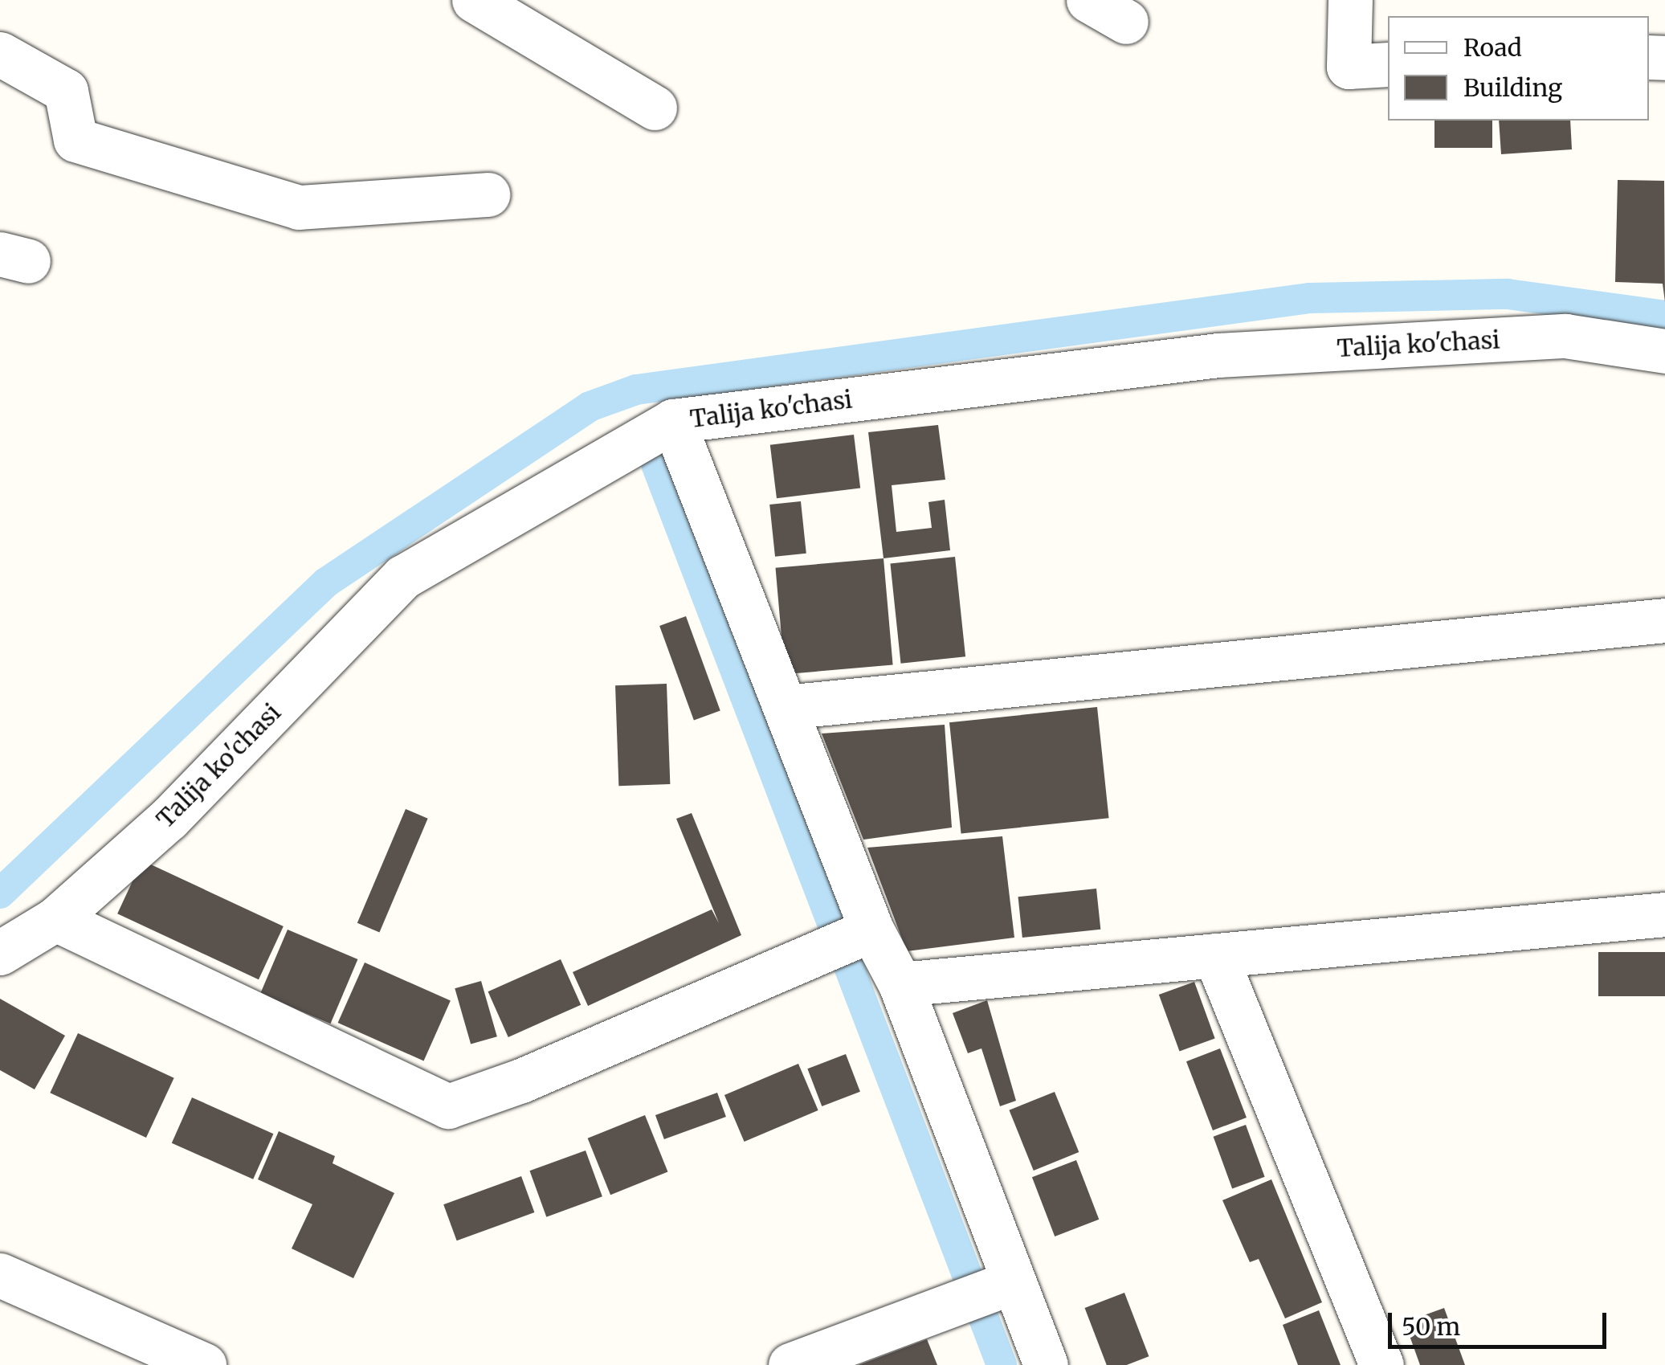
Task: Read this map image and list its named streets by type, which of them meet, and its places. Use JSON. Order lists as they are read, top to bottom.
{
  "streets": {
    "street": ["Talija ko'chasi"]
  },
  "legend": ["Road", "Building"],
  "scale_bar": "50 m"
}
